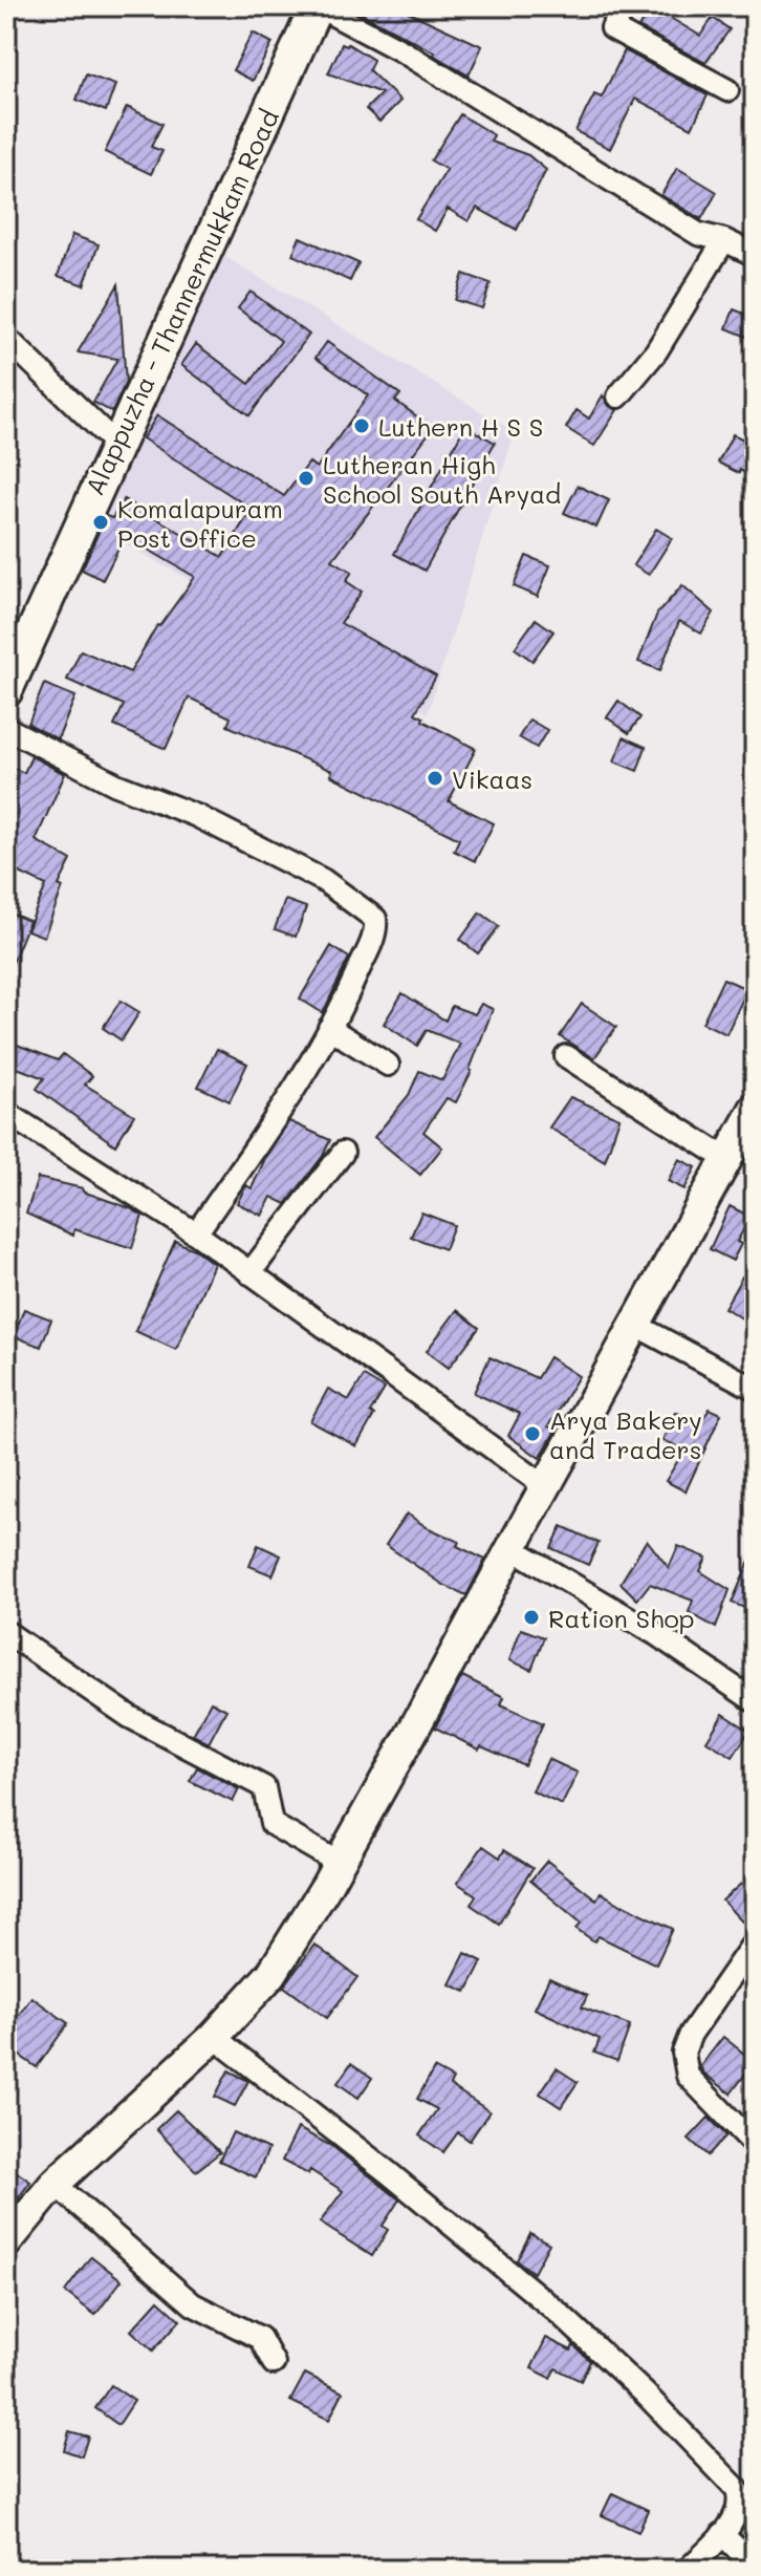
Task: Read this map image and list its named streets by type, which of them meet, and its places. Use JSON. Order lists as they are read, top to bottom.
{
  "streets": {
    "main road": ["Alappuzha - Thannermukkam Road"]
  },
  "places": [
    "Luthern H S S",
    "Lutheran High School South Aryad",
    "Komalapuram Post Office",
    "Vikaas",
    "Arya Bakery and Traders",
    "Ration Shop"
  ]
}
